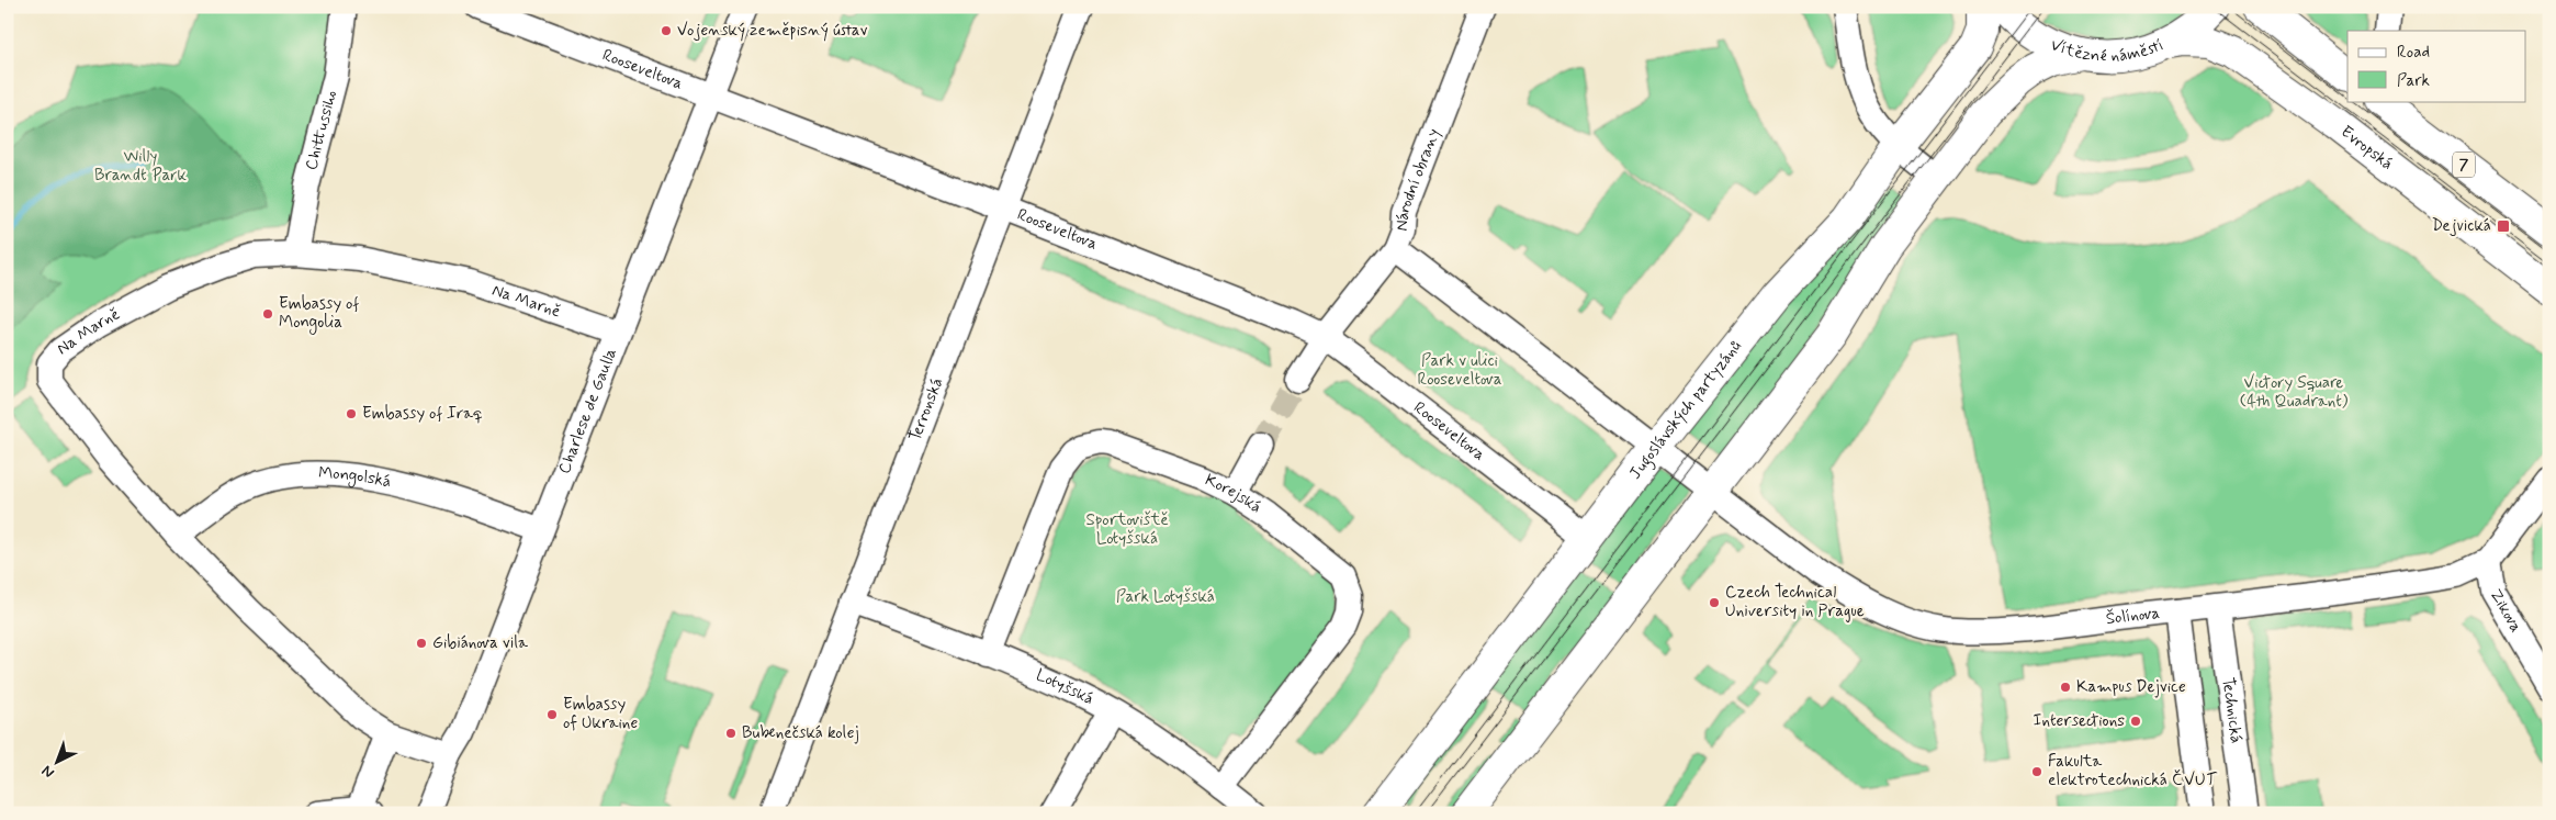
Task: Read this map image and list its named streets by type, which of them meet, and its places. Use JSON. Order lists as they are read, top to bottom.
{
  "streets": {
    "main road": [
      "Vítězné náměstí",
      "Evropská",
      "7",
      "Jugoslávských partyzánů"
    ],
    "street": [
      "Rooseveltova",
      "Chittussiho",
      "Národní obrany",
      "Na Marně",
      "Terronská",
      "Charlese de Gaulla",
      "Mongolská",
      "Korejská",
      "Zikova",
      "Šolínova",
      "Lotyšská",
      "Technická"
    ]
  },
  "crossings": [
    ["Vítězné náměstí", "Evropská"],
    ["Rooseveltova", "Národní obrany"],
    ["Rooseveltova", "Terronská"],
    ["Rooseveltova", "Charlese de Gaulla"],
    ["Rooseveltova", "Jugoslávských partyzánů"],
    ["Chittussiho", "Na Marně"],
    ["Na Marně", "Charlese de Gaulla"],
    ["Na Marně", "Mongolská"],
    ["Terronská", "Lotyšská"],
    ["Charlese de Gaulla", "Mongolská"],
    ["Jugoslávských partyzánů", "Šolínova"],
    ["Korejská", "Lotyšská"],
    ["Zikova", "Šolínova"],
    ["Šolínova", "Technická"]
  ],
  "parks": [
    "Willy Brandt Park",
    "Park v ulici Rooseveltova",
    "Victory Square (4th Quadrant)",
    "Sportoviště Lotyšská",
    "Park Lotyšská"
  ],
  "places": {
    "other": [
      "Vojenský zeměpisný ústav",
      "Embassy of Mongolia",
      "Embassy of Iraq",
      "Czech Technical University in Prague",
      "Gibiánova vila",
      "Kampus Dejvice",
      "Embassy of Ukraine",
      "Intersections",
      "Bubenečská kolej",
      "Fakulta elektrotechnická ČVUT"
    ],
    "transit": ["Dejvická"]
  },
  "legend": ["Road", "Park"],
  "north": "bottom left"
}
